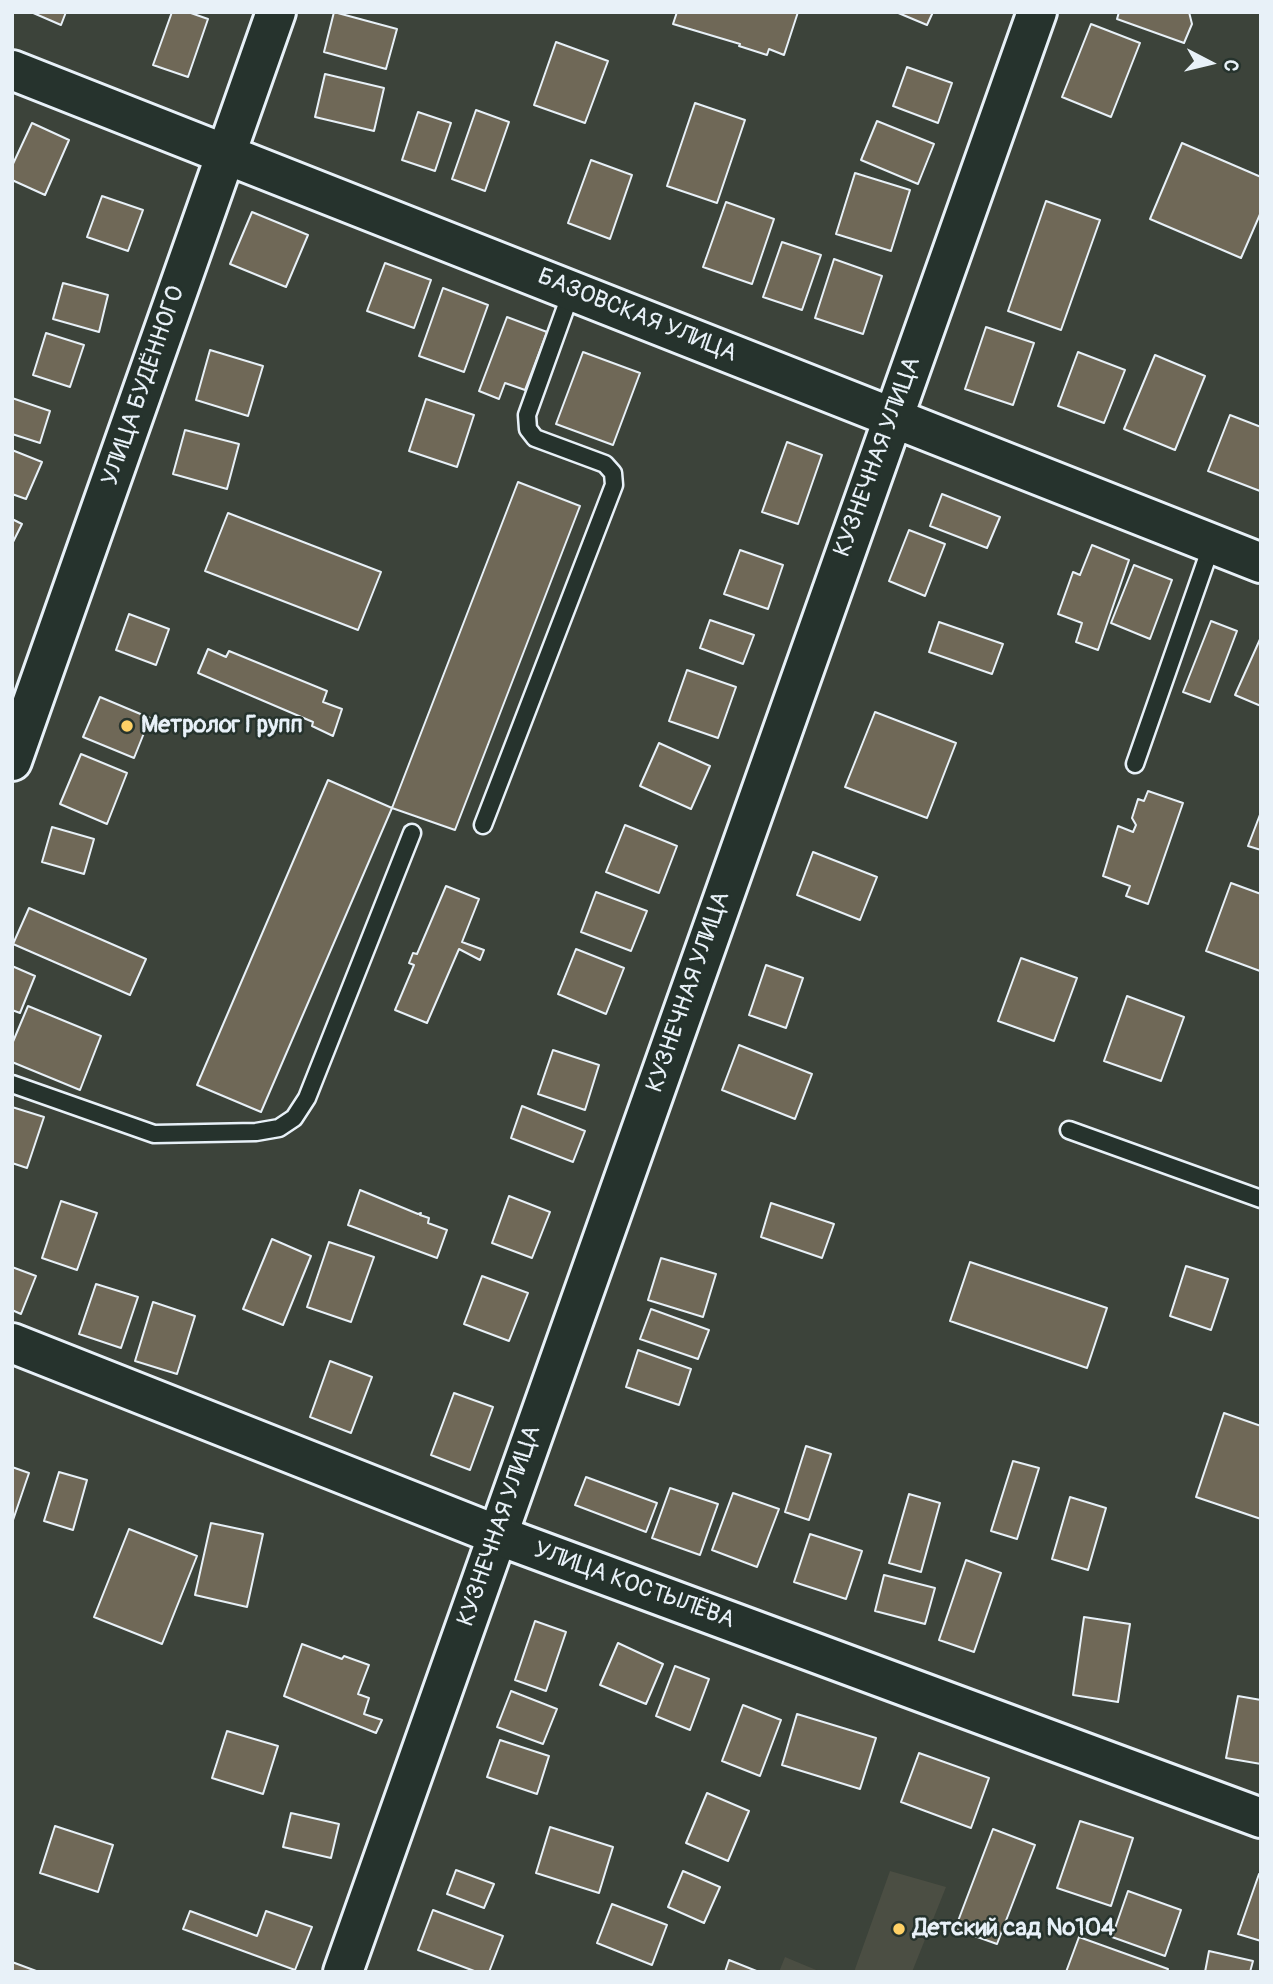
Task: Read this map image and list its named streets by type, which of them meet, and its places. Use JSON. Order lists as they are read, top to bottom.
{
  "streets": {
    "street": [
      "БАЗОВСКАЯ УЛИЦА",
      "УЛИЦА БУДЁННОГО",
      "КУЗНЕЧНАЯ УЛИЦА",
      "УЛИЦА КОСТЫЛЁВА"
    ]
  },
  "crossings": [
    ["БАЗОВСКАЯ УЛИЦА", "УЛИЦА БУДЁННОГО"],
    ["БАЗОВСКАЯ УЛИЦА", "КУЗНЕЧНАЯ УЛИЦА"],
    ["КУЗНЕЧНАЯ УЛИЦА", "УЛИЦА КОСТЫЛЁВА"]
  ],
  "places": ["Метролог Групп", "Детский сад №104"],
  "north": "right"
}
